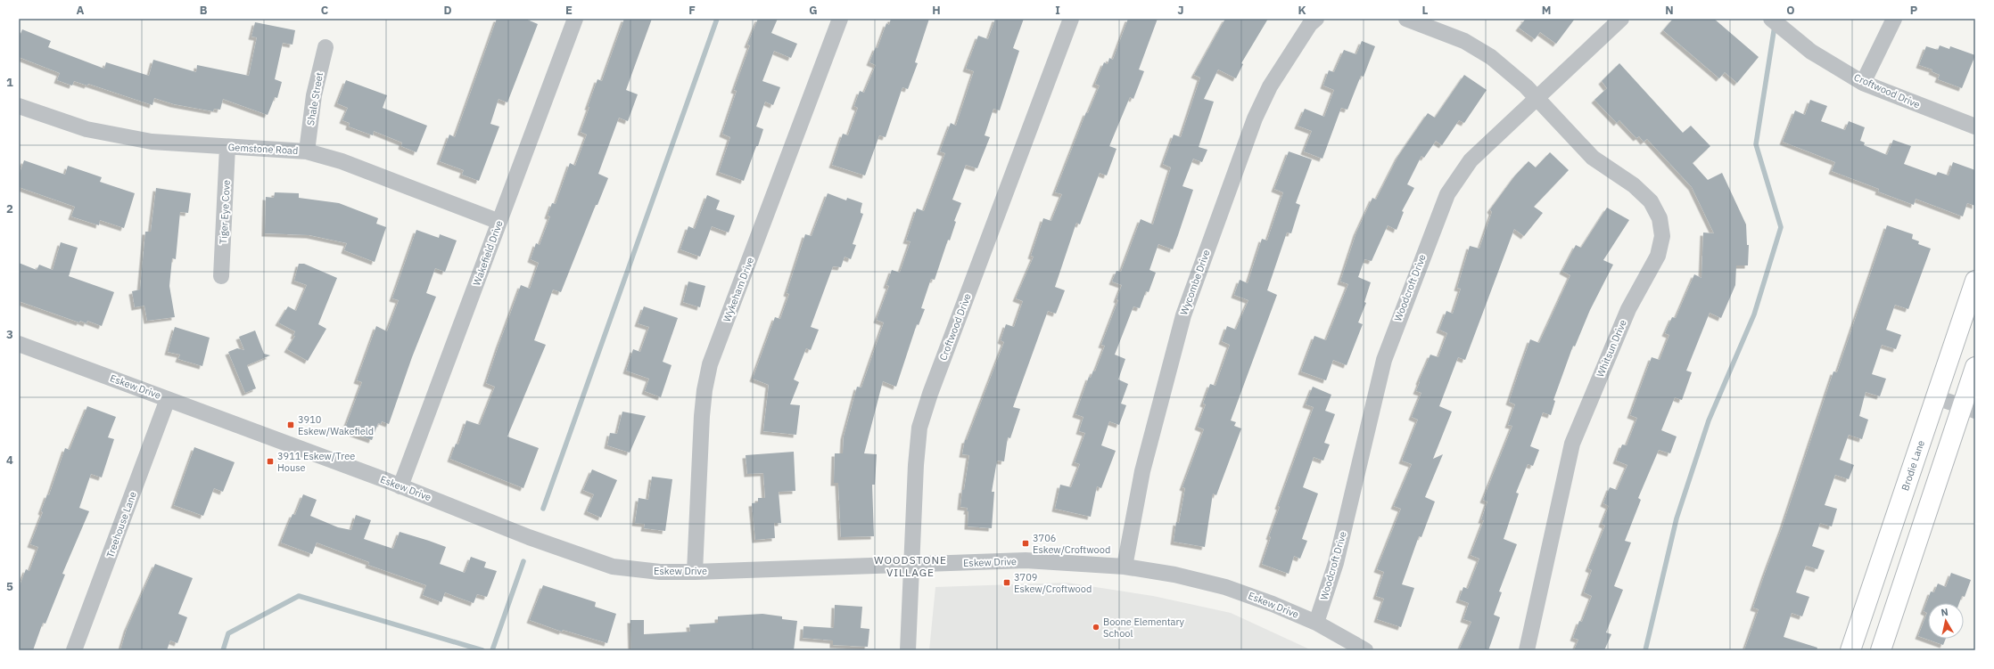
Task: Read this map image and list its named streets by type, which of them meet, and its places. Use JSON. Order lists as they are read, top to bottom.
{
  "streets": {
    "main road": ["Brodie Lane"],
    "street": [
      "Croftwood Drive",
      "Shale Street",
      "Gemstone Road",
      "Tiger Eye Cove",
      "Wakefield Drive",
      "Wycombe Drive",
      "Woodcroft Drive",
      "Wykeham Drive",
      "Whitsun Drive",
      "Eskew Drive",
      "Treehouse Lane"
    ]
  },
  "crossings": [
    ["Croftwood Drive", "Eskew Drive"],
    ["Shale Street", "Gemstone Road"],
    ["Gemstone Road", "Tiger Eye Cove"],
    ["Gemstone Road", "Wakefield Drive"],
    ["Wakefield Drive", "Eskew Drive"],
    ["Wycombe Drive", "Eskew Drive"],
    ["Woodcroft Drive", "Whitsun Drive"],
    ["Woodcroft Drive", "Eskew Drive"],
    ["Wykeham Drive", "Eskew Drive"],
    ["Eskew Drive", "Treehouse Lane"]
  ],
  "districts": ["WOODSTONE VILLAGE"],
  "places": {
    "transit": [
      "3910 Eskew/Wakefield",
      "3911 Eskew/Tree House",
      "3706 Eskew/Croftwood",
      "3709 Eskew/Croftwood"
    ],
    "other": ["Boone Elementary School"]
  },
  "north": "top",
  "grid": {
    "columns": [
      "A",
      "B",
      "C",
      "D",
      "E",
      "F",
      "G",
      "H",
      "I",
      "J",
      "K",
      "L",
      "M",
      "N",
      "O",
      "P"
    ],
    "rows": [
      "1",
      "2",
      "3",
      "4",
      "5"
    ]
  }
}
